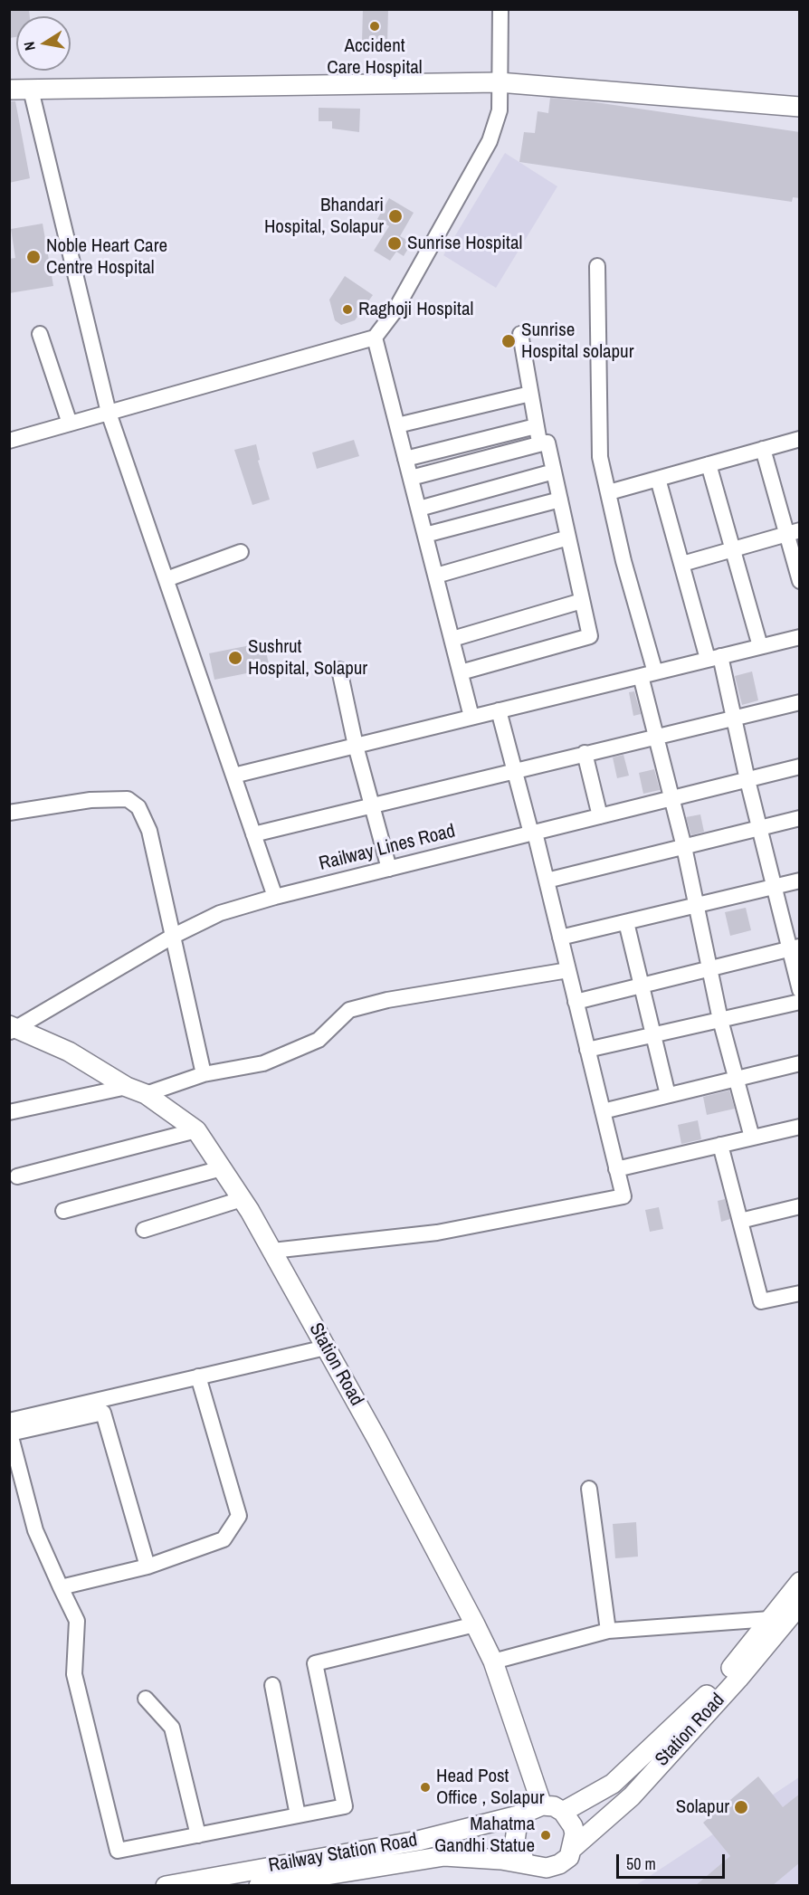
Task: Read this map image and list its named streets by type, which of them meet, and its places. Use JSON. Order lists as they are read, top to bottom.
{
  "streets": {
    "main road": ["Station Road", "Railway Station Road"],
    "street": ["Railway Lines Road"]
  },
  "crossings": [
    ["Railway Lines Road", "Station Road"],
    ["Station Road", "Railway Station Road"]
  ],
  "places": [
    "Accident Care Hospital",
    "Bhandari Hospital, Solapur",
    "Sunrise Hospital",
    "Noble Heart Care Centre Hospital",
    "Raghoji Hospital",
    "Sunrise Hospital solapur",
    "Sushrut Hospital, Solapur",
    "Head Post Office , Solapur",
    "Solapur",
    "Mahatma Gandhi Statue"
  ],
  "scale_bar": "50 m",
  "north": "left"
}
